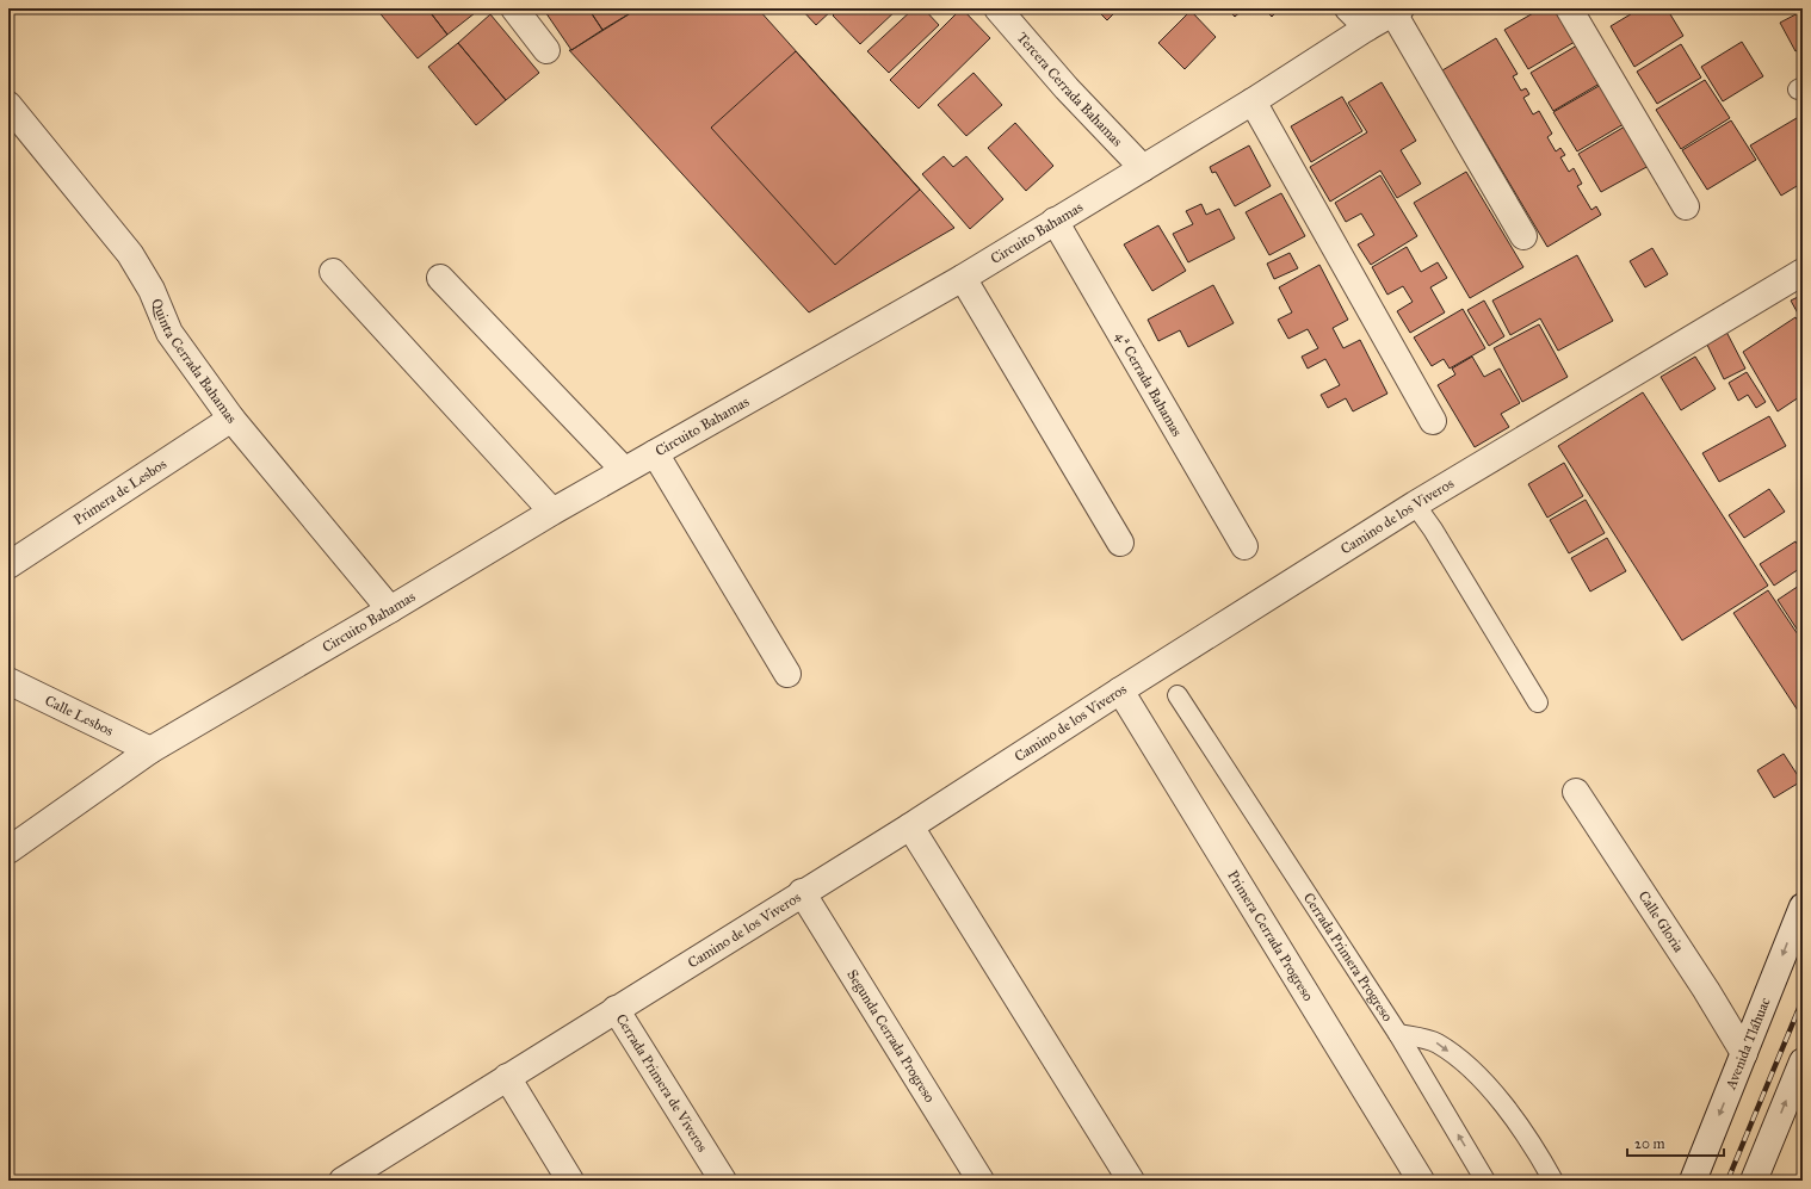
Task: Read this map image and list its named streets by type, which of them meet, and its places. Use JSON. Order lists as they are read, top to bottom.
{
  "streets": {
    "street": [
      "Tercera Cerrada Bahamas",
      "Circuito Bahamas",
      "Quinta Cerrada Bahamas",
      "4ª Cerrada Bahamas",
      "Primera de Lesbos",
      "Camino de los Viveros",
      "Calle Lesbos",
      "Calle Gloria",
      "Primera Cerrada Progreso",
      "Segunda Cerrada Progreso",
      "Avenida Tláhuac",
      "Cerrada Primera de Viveros"
    ],
    "lane": ["Cerrada Primera Progreso"]
  },
  "crossings": [
    ["Tercera Cerrada Bahamas", "Circuito Bahamas"],
    ["Circuito Bahamas", "Quinta Cerrada Bahamas"],
    ["Circuito Bahamas", "4ª Cerrada Bahamas"],
    ["Circuito Bahamas", "Calle Lesbos"],
    ["Quinta Cerrada Bahamas", "Primera de Lesbos"],
    ["Camino de los Viveros", "Primera Cerrada Progreso"],
    ["Camino de los Viveros", "Segunda Cerrada Progreso"],
    ["Camino de los Viveros", "Cerrada Primera de Viveros"],
    ["Calle Gloria", "Avenida Tláhuac"]
  ],
  "scale_bar": "20 m"
}
